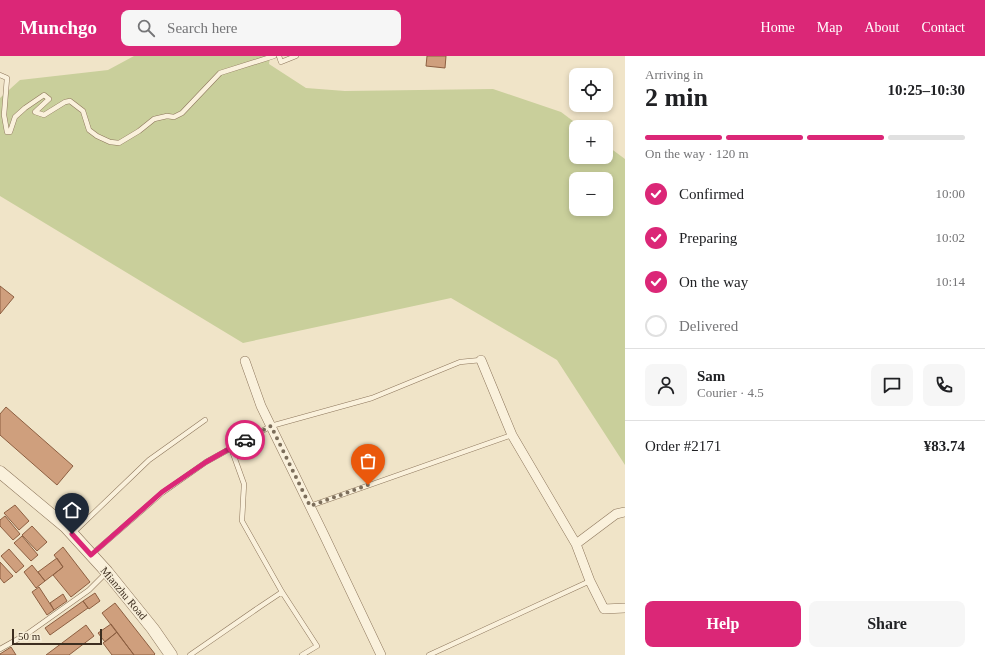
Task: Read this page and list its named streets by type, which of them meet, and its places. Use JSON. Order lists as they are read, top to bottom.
{
  "streets": {
    "street": ["Mianzhu Road"]
  },
  "scale_bar": "50 m",
  "page": {
    "header": "Munchgo",
    "search": "Search here",
    "nav": [
      "Home",
      "Map",
      "About",
      "Contact"
    ],
    "heading": ["2 min", "Arriving in", "10:25–10:30"],
    "panel": [
      "Sam",
      "Courier · 4.5",
      "Order #2171",
      "¥83.74"
    ],
    "map_buttons": ["+", "−"],
    "bar": "On the way · 120 m",
    "list": [
      ["Confirmed", "10:00"],
      ["Preparing", "10:02"],
      ["On the way", "10:14"],
      "Delivered"
    ],
    "buttons": ["Help", "Share"],
    "scale": "50 m"
  }
}
